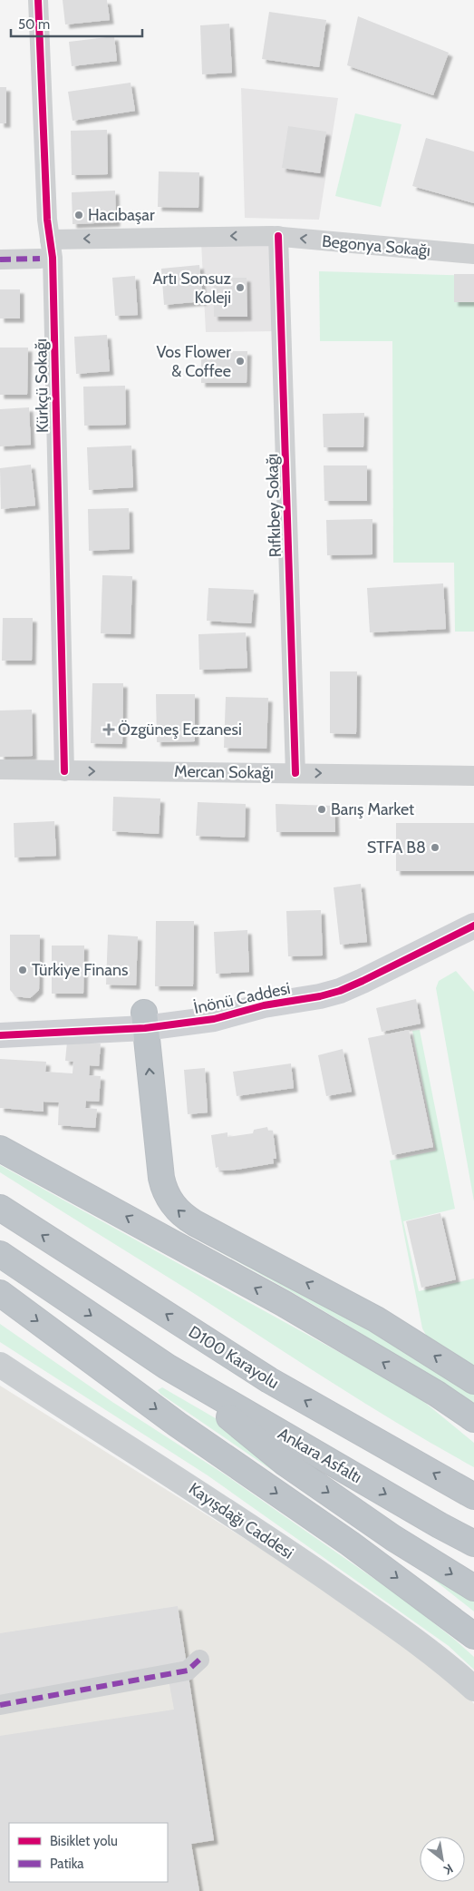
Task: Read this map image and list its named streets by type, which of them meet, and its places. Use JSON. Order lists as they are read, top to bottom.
{
  "streets": {
    "highway": ["D100 Karayolu", "Ankara Asfaltı"],
    "main road": ["İnönü Caddesi", "Kayışdağı Caddesi"],
    "street": [
      "Begonya Sokağı",
      "Kürkçü Sokağı",
      "Rıfkıbey Sokağı",
      "Mercan Sokağı"
    ]
  },
  "crossings": [
    ["Begonya Sokağı", "Rıfkıbey Sokağı"],
    ["Kürkçü Sokağı", "Mercan Sokağı"],
    ["Rıfkıbey Sokağı", "Mercan Sokağı"]
  ],
  "one_way": ["Begonya Sokağı", "Mercan Sokağı"],
  "places": {
    "other": [
      "Hacıbaşar",
      "Artı Sonsuz Koleji",
      "Vos Flower & Coffee",
      "Barış Market",
      "STFA B8",
      "Türkiye Finans"
    ],
    "health": ["Özgüneş Eczanesi"]
  },
  "legend": ["Bisiklet yolu", "Patika"],
  "scale_bar": "50 m",
  "north": "bottom right"
}
